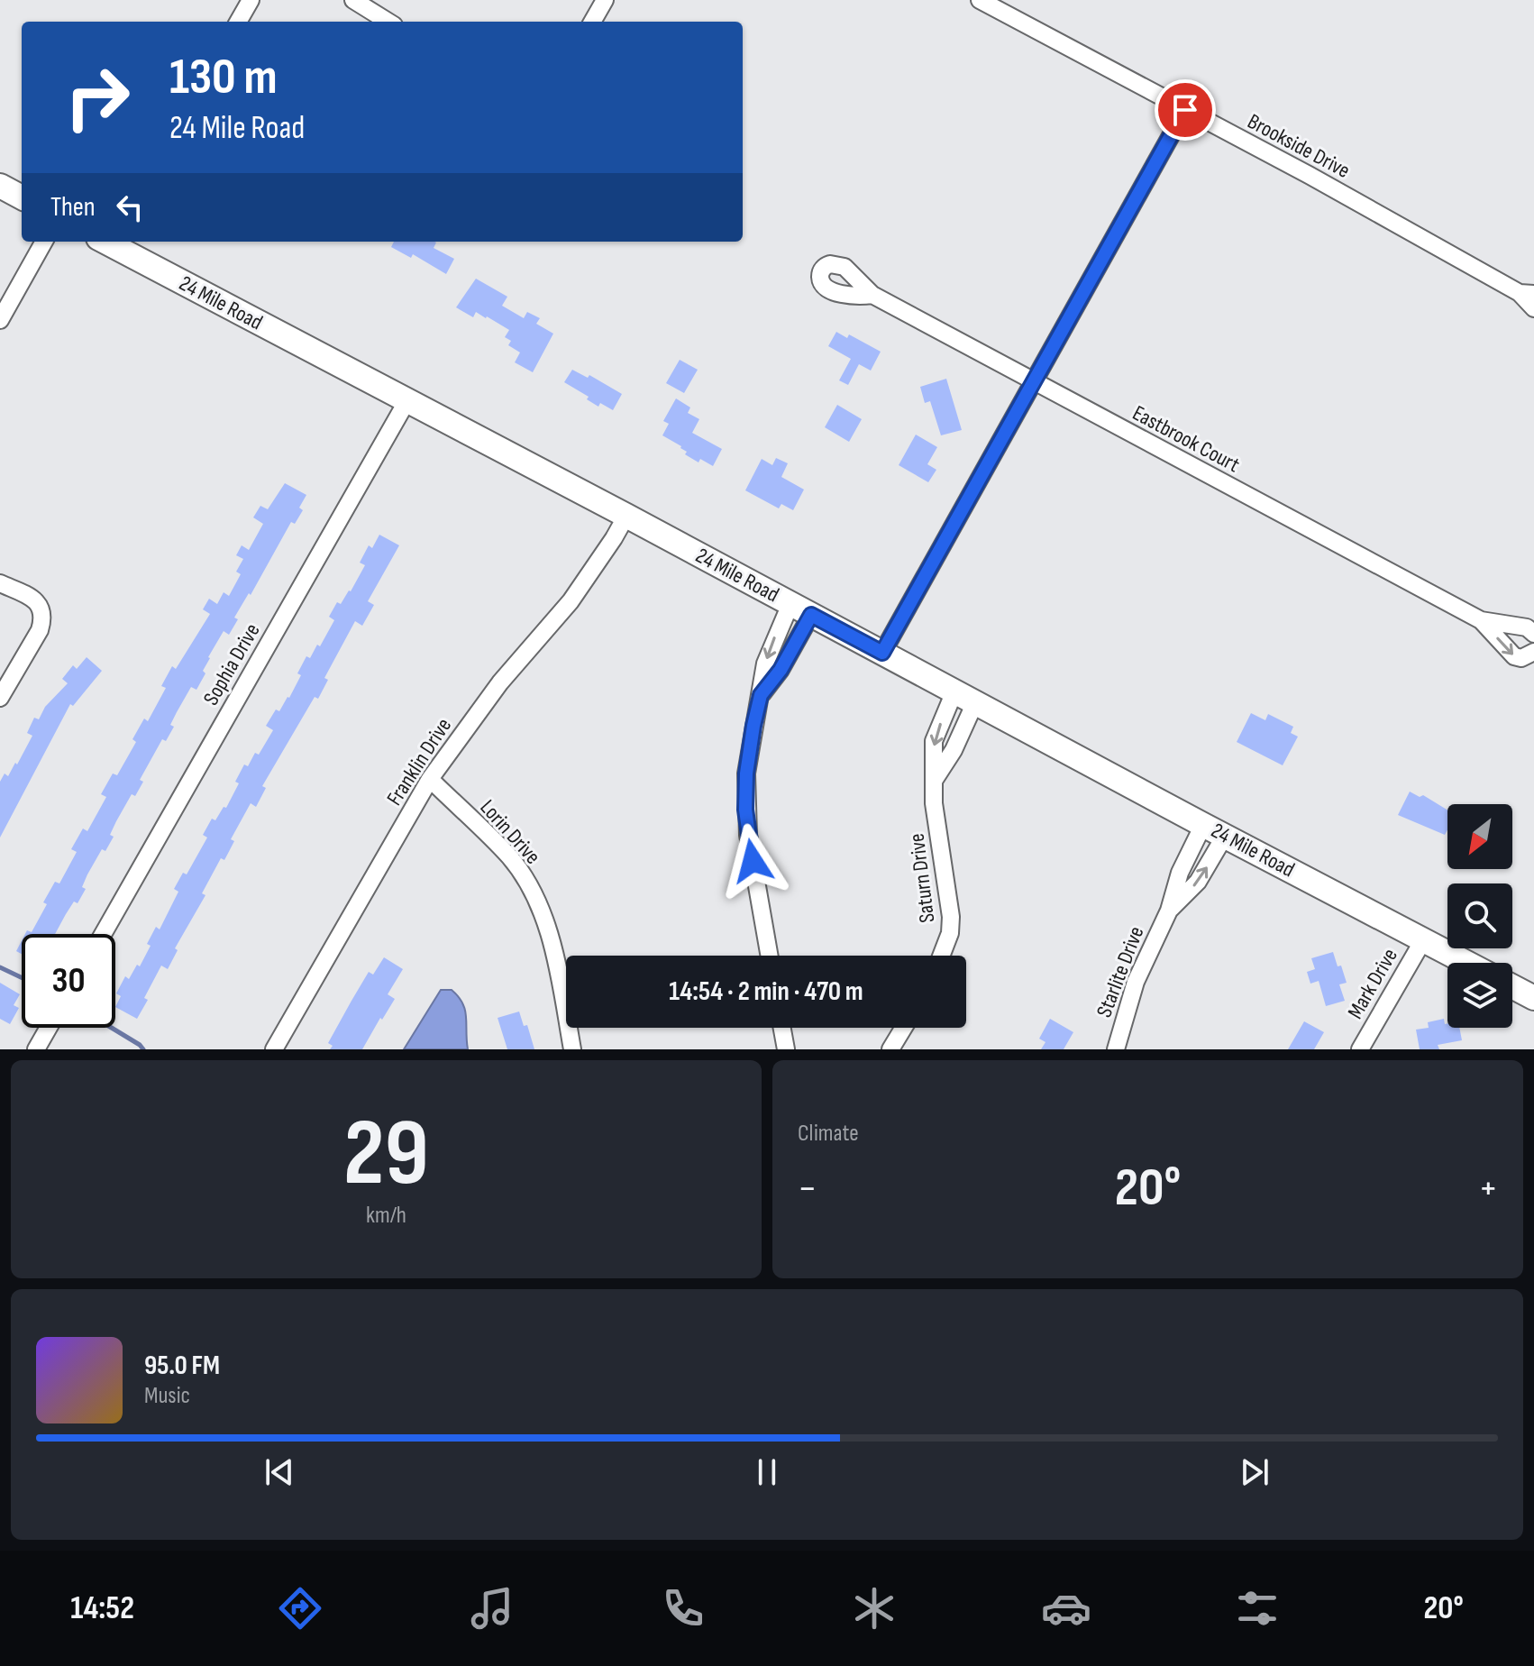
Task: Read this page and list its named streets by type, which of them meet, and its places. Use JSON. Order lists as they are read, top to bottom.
{
  "streets": {
    "street": [
      "Brookside Drive",
      "24 Mile Road",
      "Eastbrook Court",
      "Sophia Drive",
      "Franklin Drive",
      "Lorin Drive",
      "Saturn Drive",
      "Starlite Drive",
      "Mark Drive"
    ]
  },
  "crossings": [
    ["24 Mile Road", "Sophia Drive"],
    ["24 Mile Road", "Franklin Drive"],
    ["24 Mile Road", "Saturn Drive"],
    ["24 Mile Road", "Starlite Drive"],
    ["24 Mile Road", "Mark Drive"],
    ["Franklin Drive", "Lorin Drive"]
  ],
  "north": "bottom left",
  "page": {
    "turn": ["130 m", "24 Mile Road"],
    "then": "Then",
    "limit": "30",
    "trip": "14:54 · 2 min · 470 m",
    "tile": [
      ["29", "km/h"],
      "Climate"
    ],
    "heat": ["−", "20°", "+"],
    "song": ["95.0 FM", "Music"],
    "tabs": ["14:52", "20°"]
  }
}
